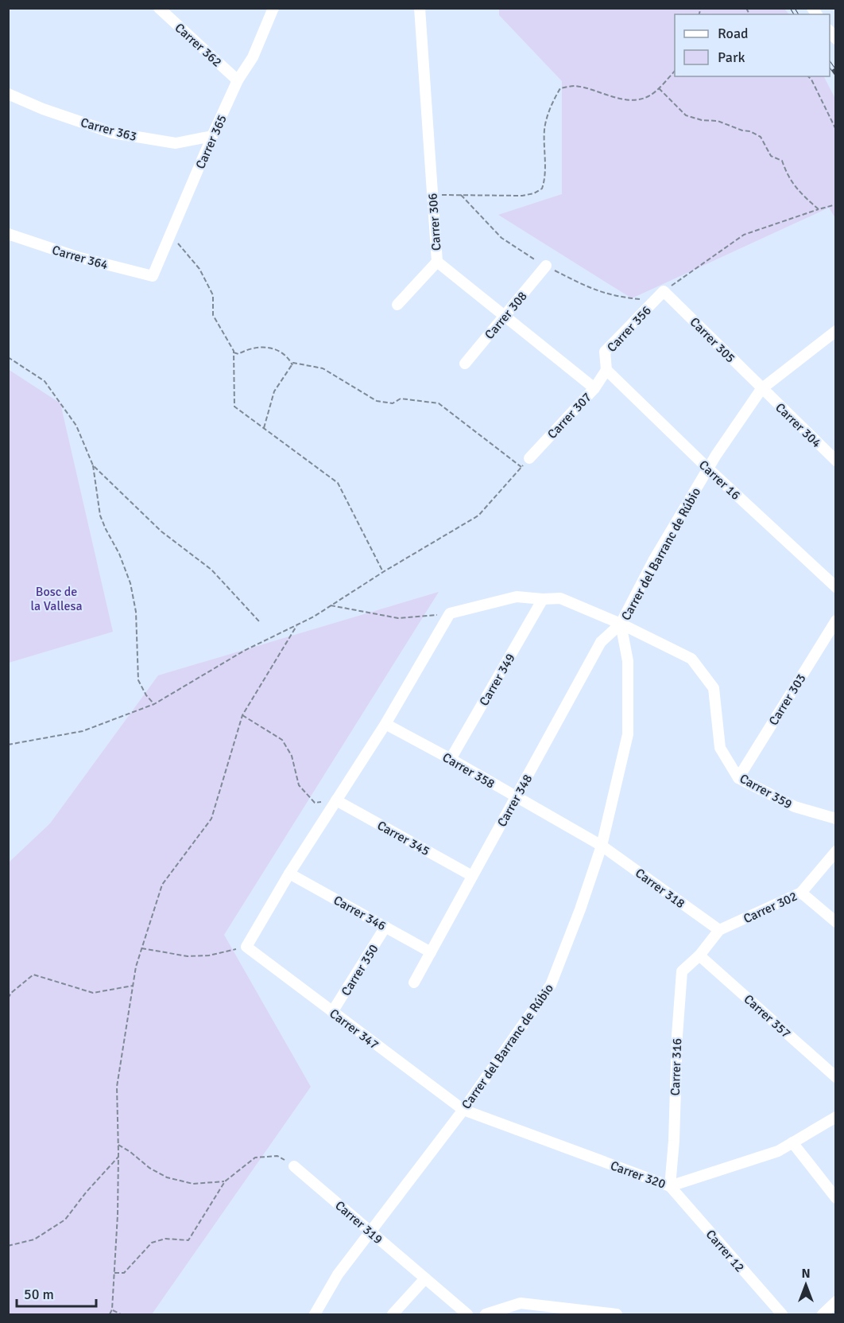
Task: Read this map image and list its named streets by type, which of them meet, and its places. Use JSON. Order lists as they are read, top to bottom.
{
  "streets": {
    "street": [
      "Carrer 362",
      "Carrer 363",
      "Carrer 365",
      "Carrer 306",
      "Carrer 364",
      "Carrer 308",
      "Carrer 356",
      "Carrer 305",
      "Carrer 307",
      "Carrer 304",
      "Carrer 16",
      "Carrer del Barranc de Rúbio",
      "Carrer 349",
      "Carrer 303",
      "Carrer 358",
      "Carrer 359",
      "Carrer 348",
      "Carrer 345",
      "Carrer 318",
      "Carrer 302",
      "Carrer 346",
      "Carrer 350",
      "Carrer 357",
      "Carrer 347",
      "Carrer 316",
      "Carrer 320",
      "Carrer 319",
      "Carrer 12"
    ]
  },
  "crossings": [
    ["Carrer 362", "Carrer 365"],
    ["Carrer 363", "Carrer 365"],
    ["Carrer 365", "Carrer 364"],
    ["Carrer 306", "Carrer 308"],
    ["Carrer 306", "Carrer 307"],
    ["Carrer 356", "Carrer 305"],
    ["Carrer 356", "Carrer 307"],
    ["Carrer 356", "Carrer 16"],
    ["Carrer 305", "Carrer 304"],
    ["Carrer 305", "Carrer del Barranc de Rúbio"],
    ["Carrer 307", "Carrer 16"],
    ["Carrer 304", "Carrer del Barranc de Rúbio"],
    ["Carrer 16", "Carrer del Barranc de Rúbio"],
    ["Carrer del Barranc de Rúbio", "Carrer 358"],
    ["Carrer del Barranc de Rúbio", "Carrer 359"],
    ["Carrer del Barranc de Rúbio", "Carrer 348"],
    ["Carrer del Barranc de Rúbio", "Carrer 318"],
    ["Carrer del Barranc de Rúbio", "Carrer 347"],
    ["Carrer del Barranc de Rúbio", "Carrer 320"],
    ["Carrer del Barranc de Rúbio", "Carrer 319"],
    ["Carrer 349", "Carrer 358"],
    ["Carrer 349", "Carrer 359"],
    ["Carrer 303", "Carrer 359"],
    ["Carrer 358", "Carrer 348"],
    ["Carrer 358", "Carrer 318"],
    ["Carrer 359", "Carrer 348"],
    ["Carrer 348", "Carrer 345"],
    ["Carrer 348", "Carrer 346"],
    ["Carrer 318", "Carrer 302"],
    ["Carrer 302", "Carrer 357"],
    ["Carrer 302", "Carrer 316"],
    ["Carrer 346", "Carrer 350"],
    ["Carrer 350", "Carrer 347"],
    ["Carrer 357", "Carrer 316"],
    ["Carrer 347", "Carrer 320"],
    ["Carrer 316", "Carrer 320"],
    ["Carrer 316", "Carrer 12"],
    ["Carrer 320", "Carrer 12"]
  ],
  "parks": ["Bosc de la Vallesa"],
  "legend": ["Road", "Park"],
  "scale_bar": "50 m",
  "north": "top"
}
